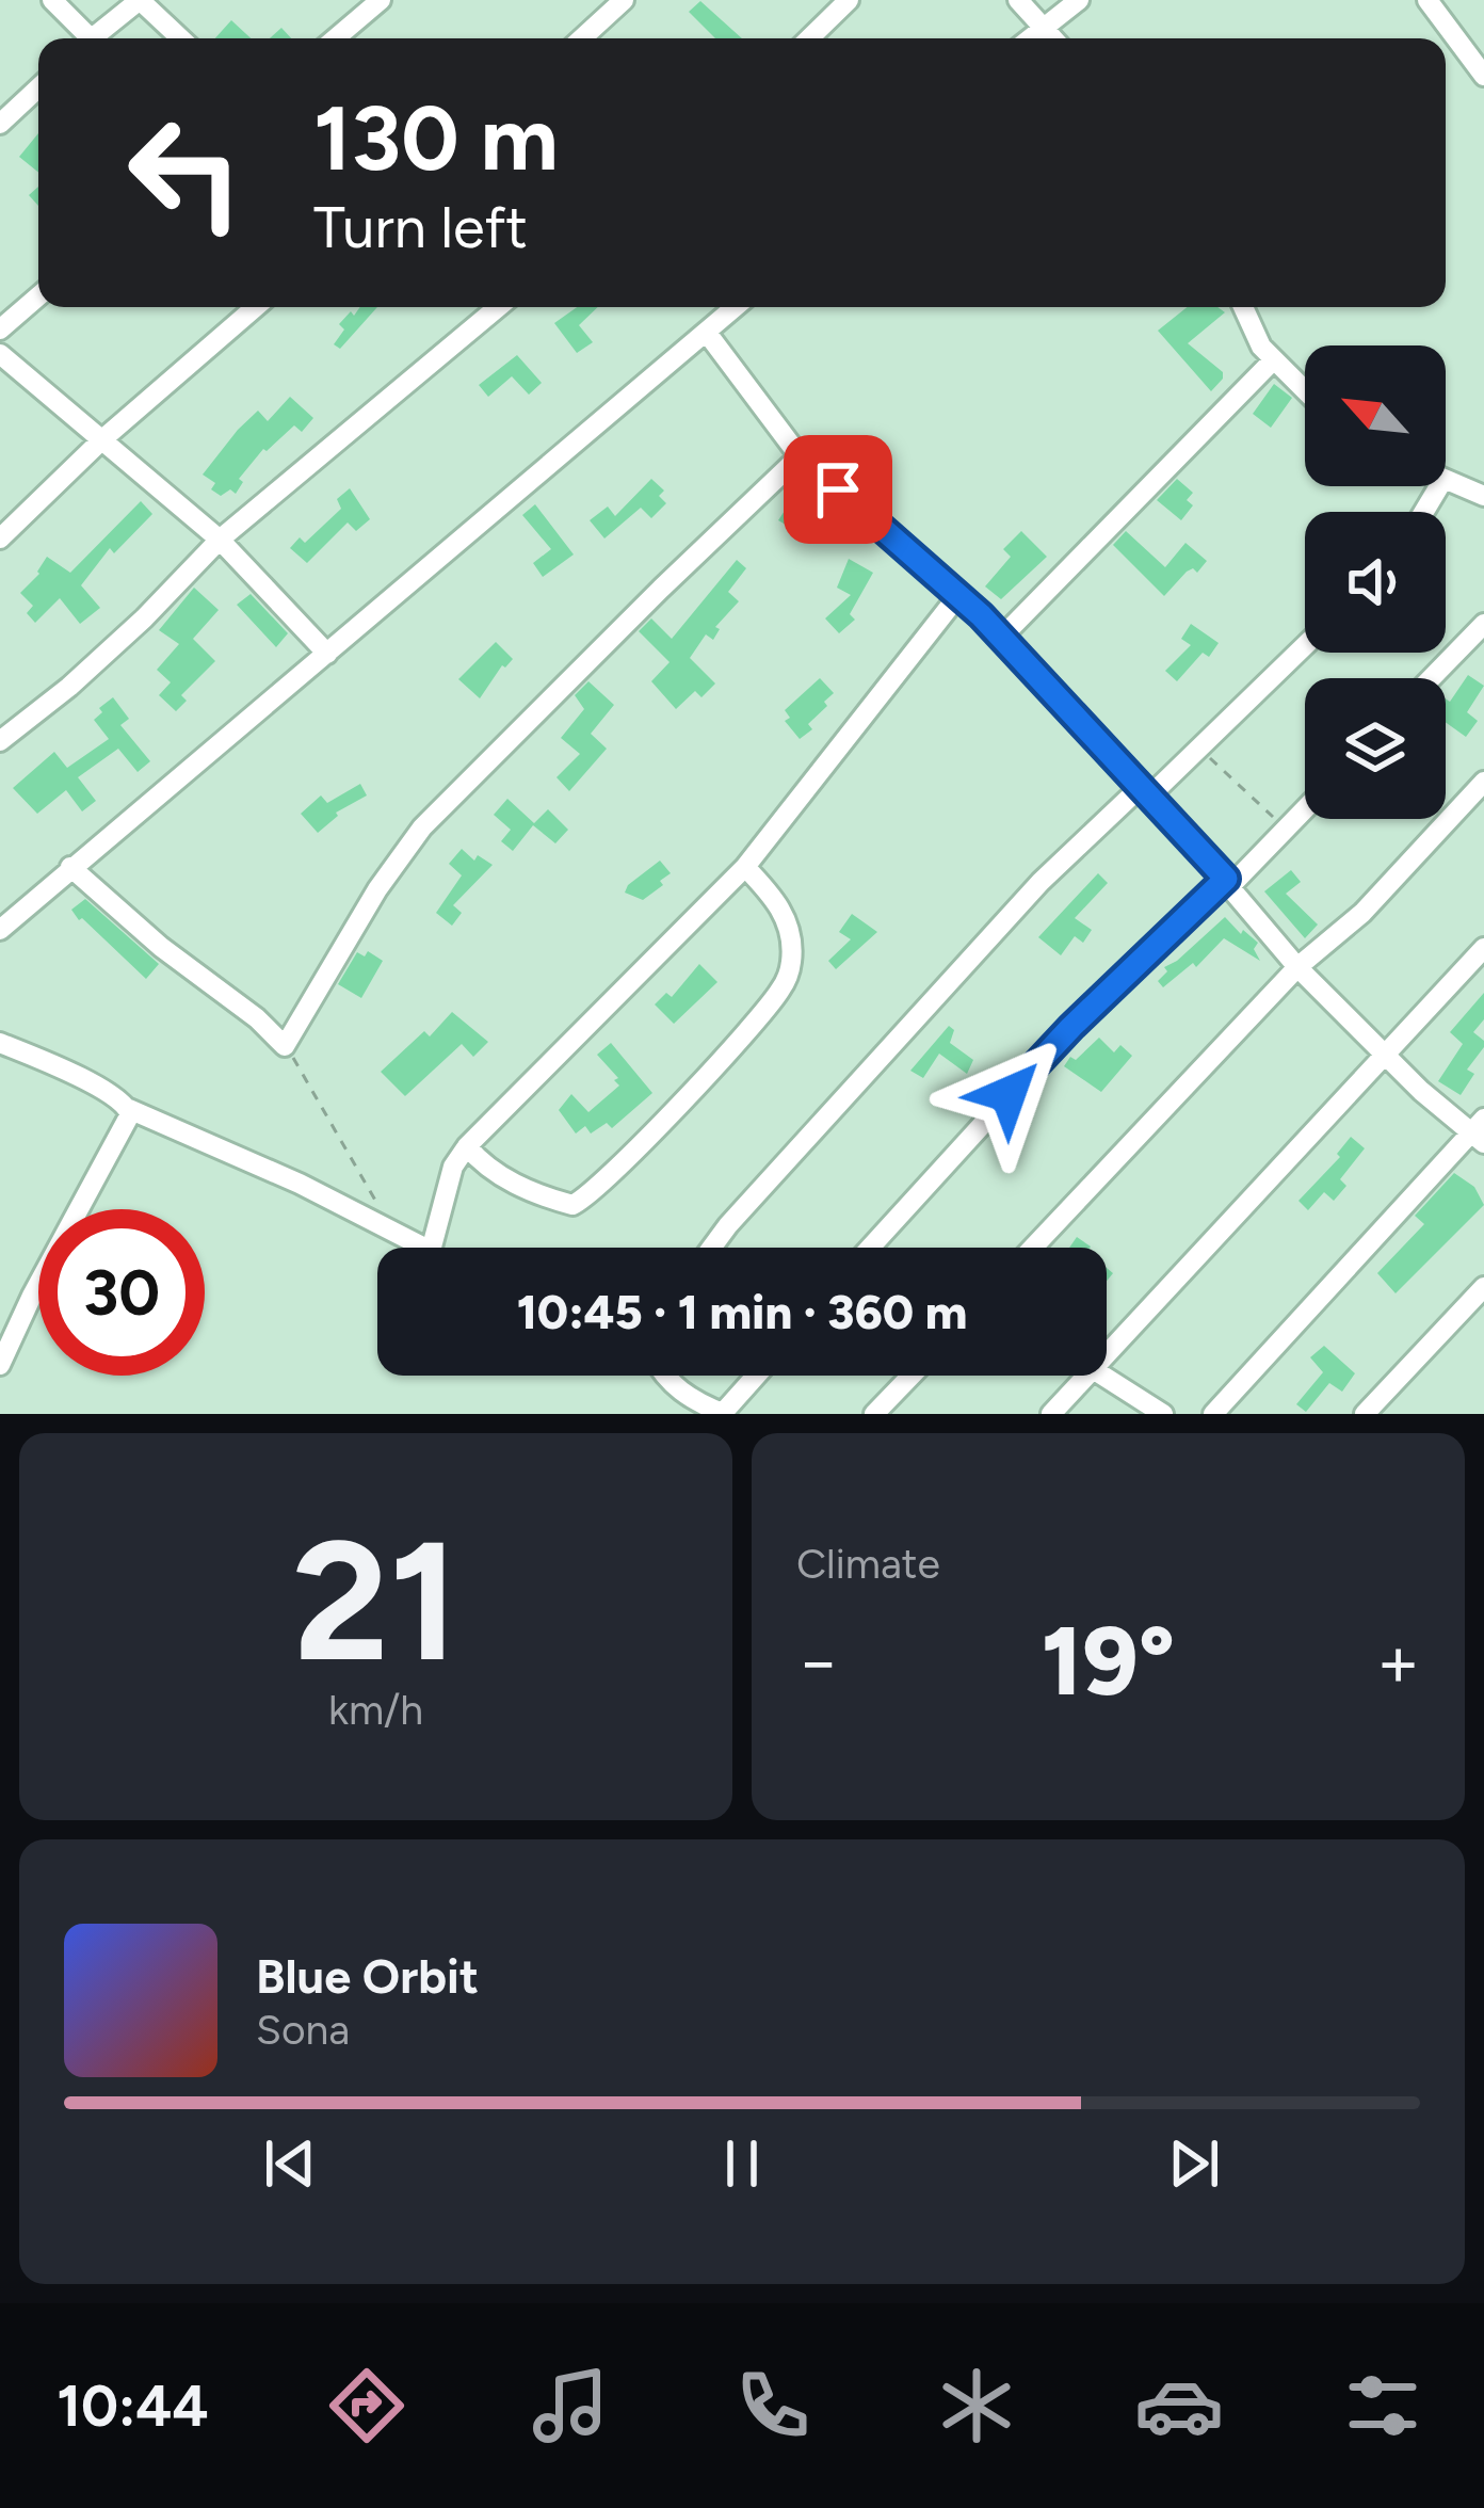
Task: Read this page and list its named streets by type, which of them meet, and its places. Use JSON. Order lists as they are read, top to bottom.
{
  "north": "top left",
  "page": {
    "turn": ["130 m", "Turn left"],
    "limit": "30",
    "trip": "10:45 · 1 min · 360 m",
    "tile": [
      ["21", "km/h"],
      "Climate"
    ],
    "heat": ["−", "19°", "+"],
    "song": ["Blue Orbit", "Sona"],
    "tabs": "10:44"
  }
}
